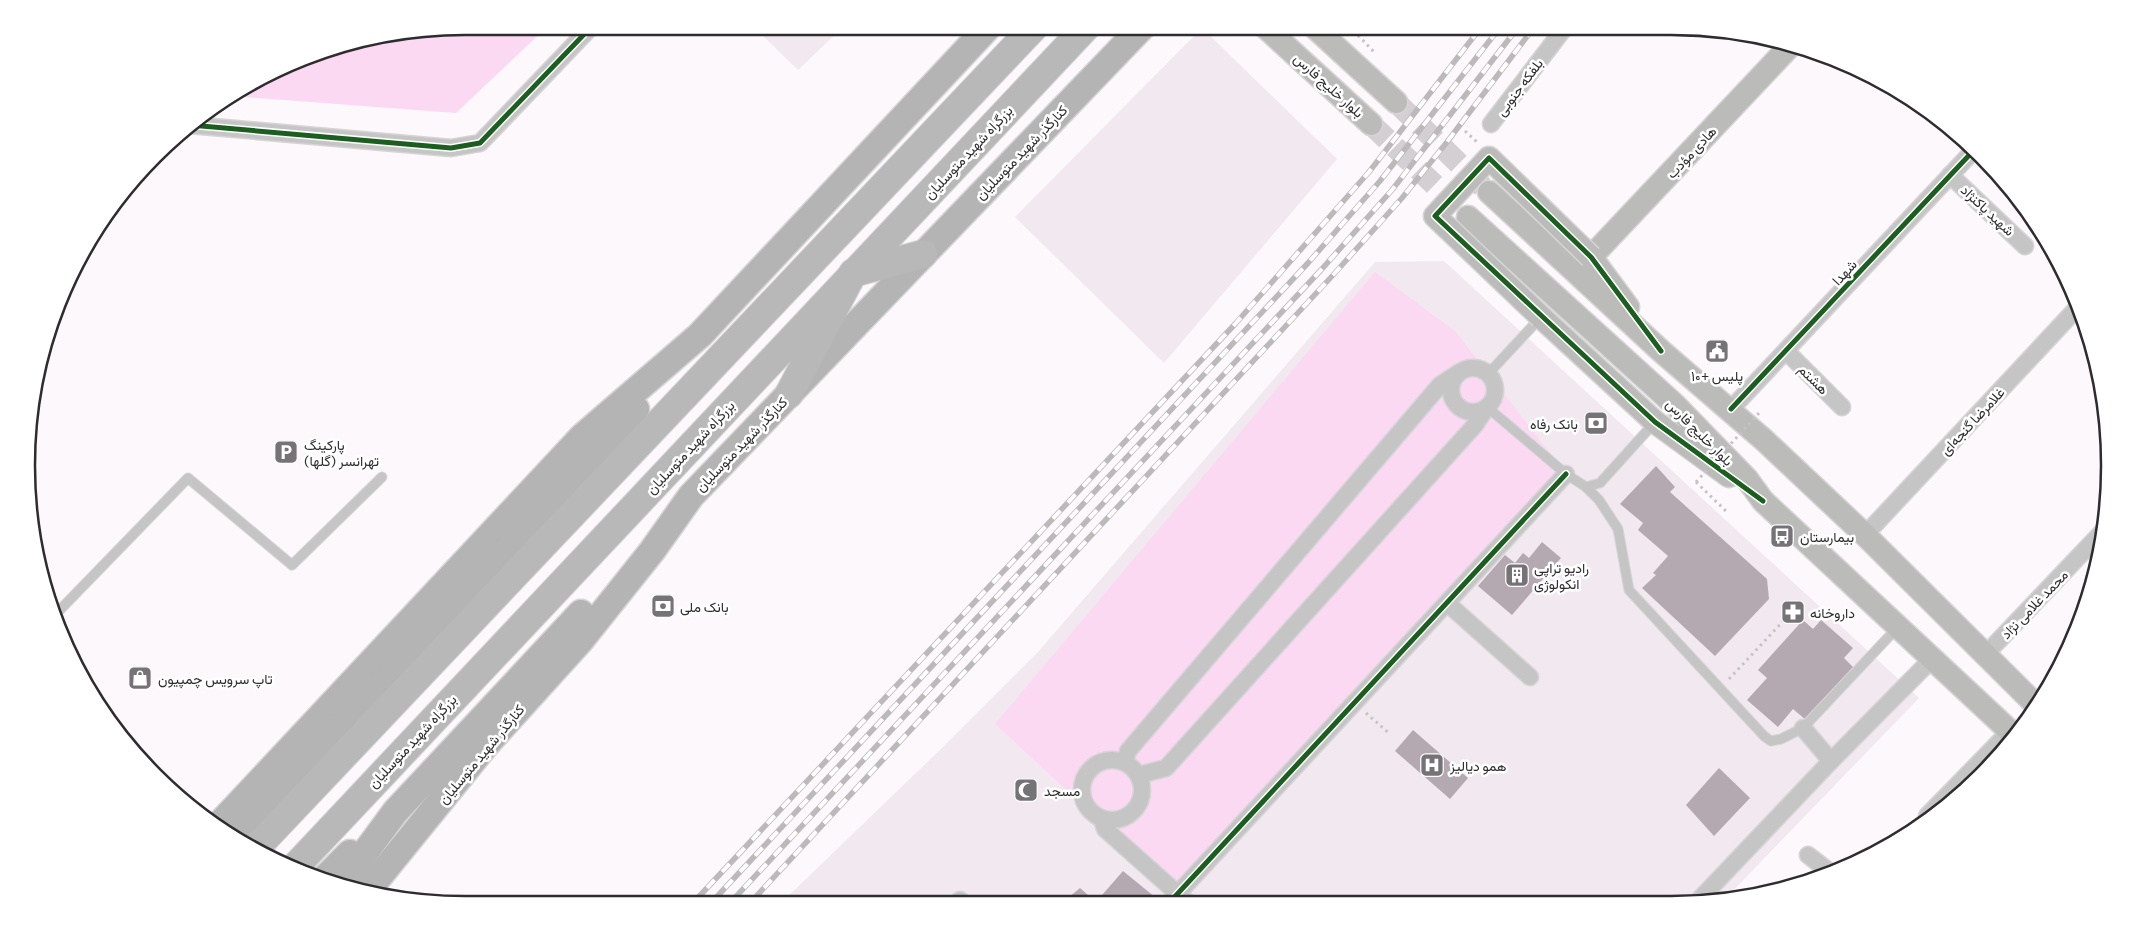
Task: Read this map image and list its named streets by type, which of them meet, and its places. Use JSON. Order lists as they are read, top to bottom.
{
  "streets": {
    "highway": ["بزرگراه شهید متوسلیان"],
    "main road": ["بلوار خلیج فارس", "کنارگذر شهید متوسلیان", "هادی مؤدب"],
    "street": [
      "بلفکه جنوبی",
      "شهید پاکنژاد",
      "شهدا",
      "هشتم",
      "غلامرضا گنجه‌ای",
      "محمد غلامی نژاد"
    ]
  },
  "crossings": [
    ["شهید پاکنژاد", "شهدا"],
    ["شهدا", "هشتم"]
  ],
  "places": {
    "public building": ["پلیس +۱۰"],
    "bank": ["بانک رفاه", "بانک ملی"],
    "parking": ["پارکینگ تهرانسر (گلها)"],
    "bus stop": ["بیمارستان"],
    "building": ["رادیو تراپی انکولوژی"],
    "pharmacy": ["داروخانه"],
    "shop": ["تاپ سرویس چمپیون"],
    "hospital": ["همو دیالیز"],
    "mosque": ["مسجد"]
  }
}
